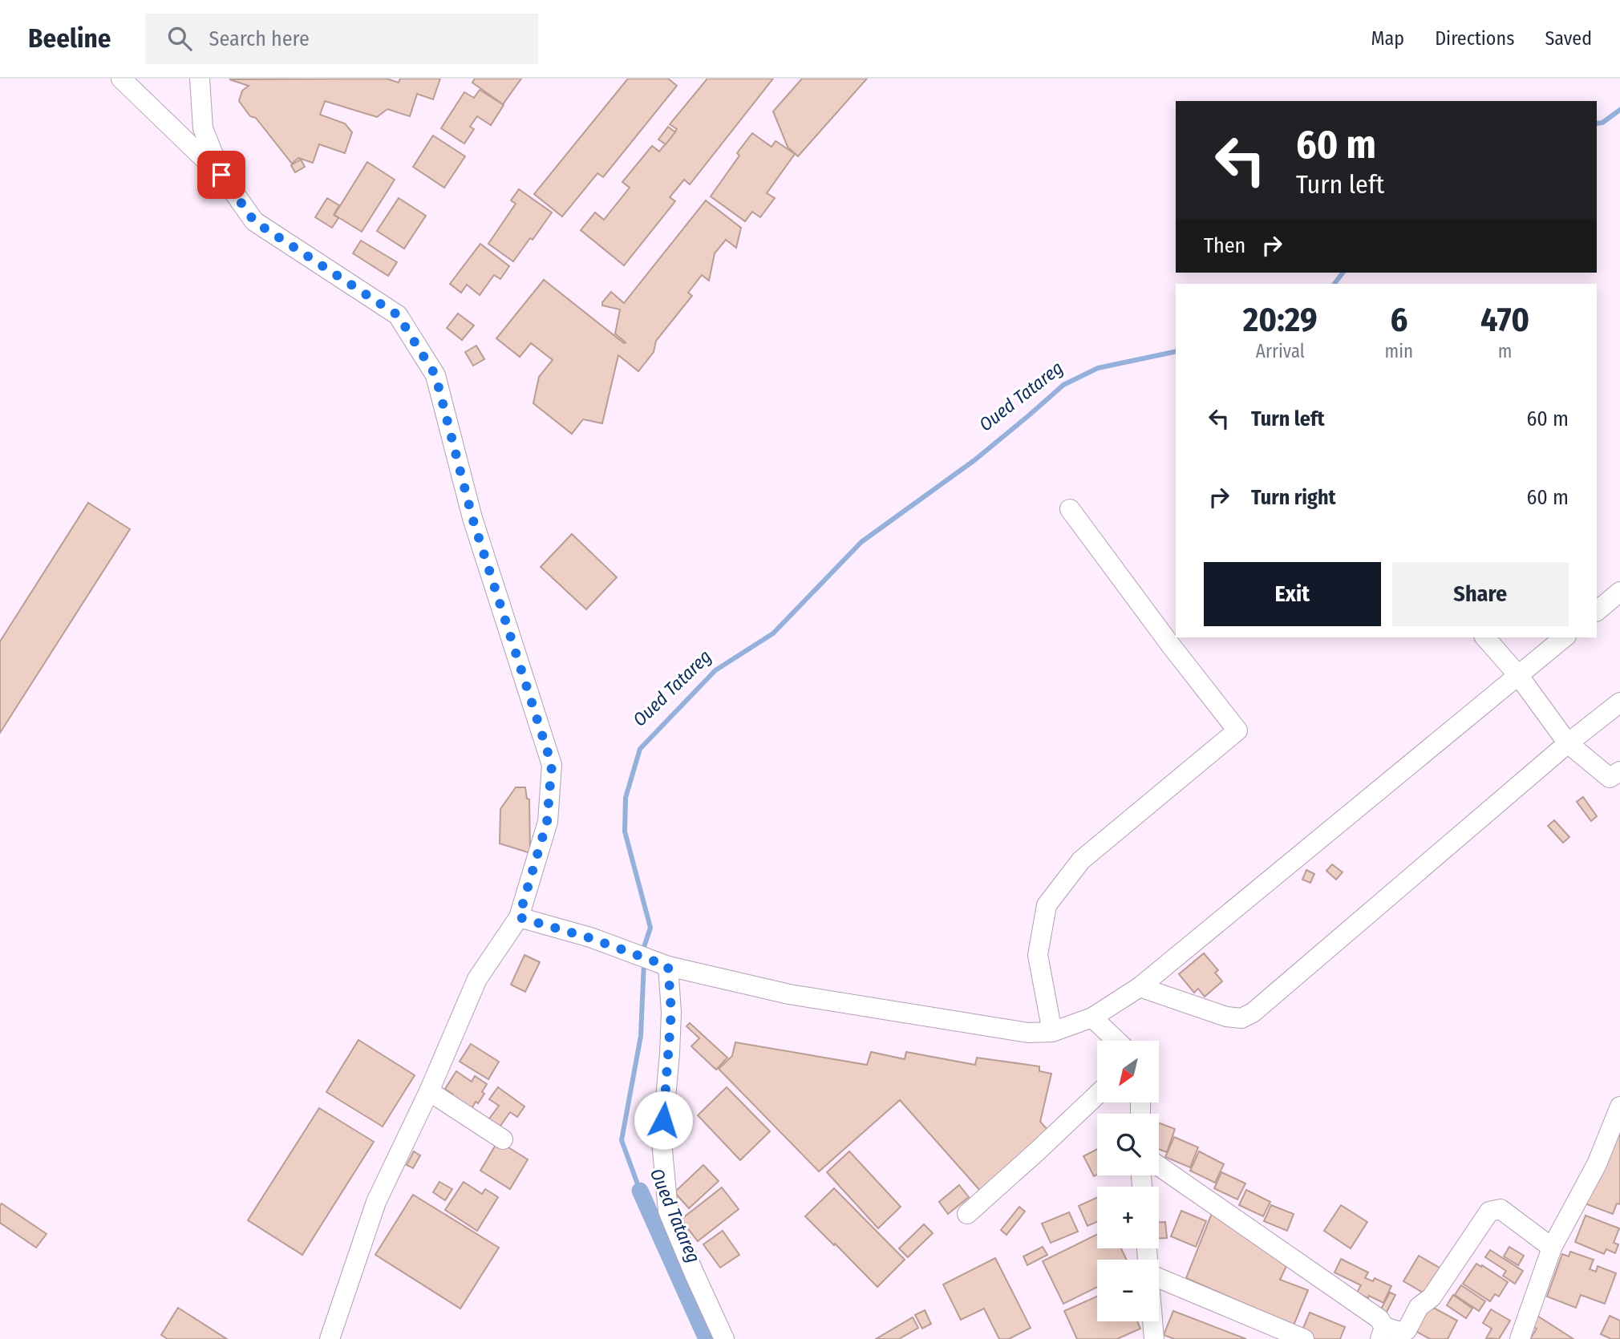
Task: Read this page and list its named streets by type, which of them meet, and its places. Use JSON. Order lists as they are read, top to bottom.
{
  "water": ["Oued Tatareg"],
  "north": "bottom left",
  "page": {
    "header": "Beeline",
    "search": "Search here",
    "nav": ["Map", "Directions", "Saved"],
    "turn": ["60 m", "Turn left"],
    "then": "Then",
    "eta": [
      "20:29",
      "Arrival",
      "6",
      "min",
      "470",
      "m"
    ],
    "list": [
      {
        "name": "Turn left",
        "value": "60 m"
      },
      {
        "name": "Turn right",
        "value": "60 m"
      }
    ],
    "buttons": ["Exit", "Share"],
    "map_buttons": ["+", "−"]
  }
}
